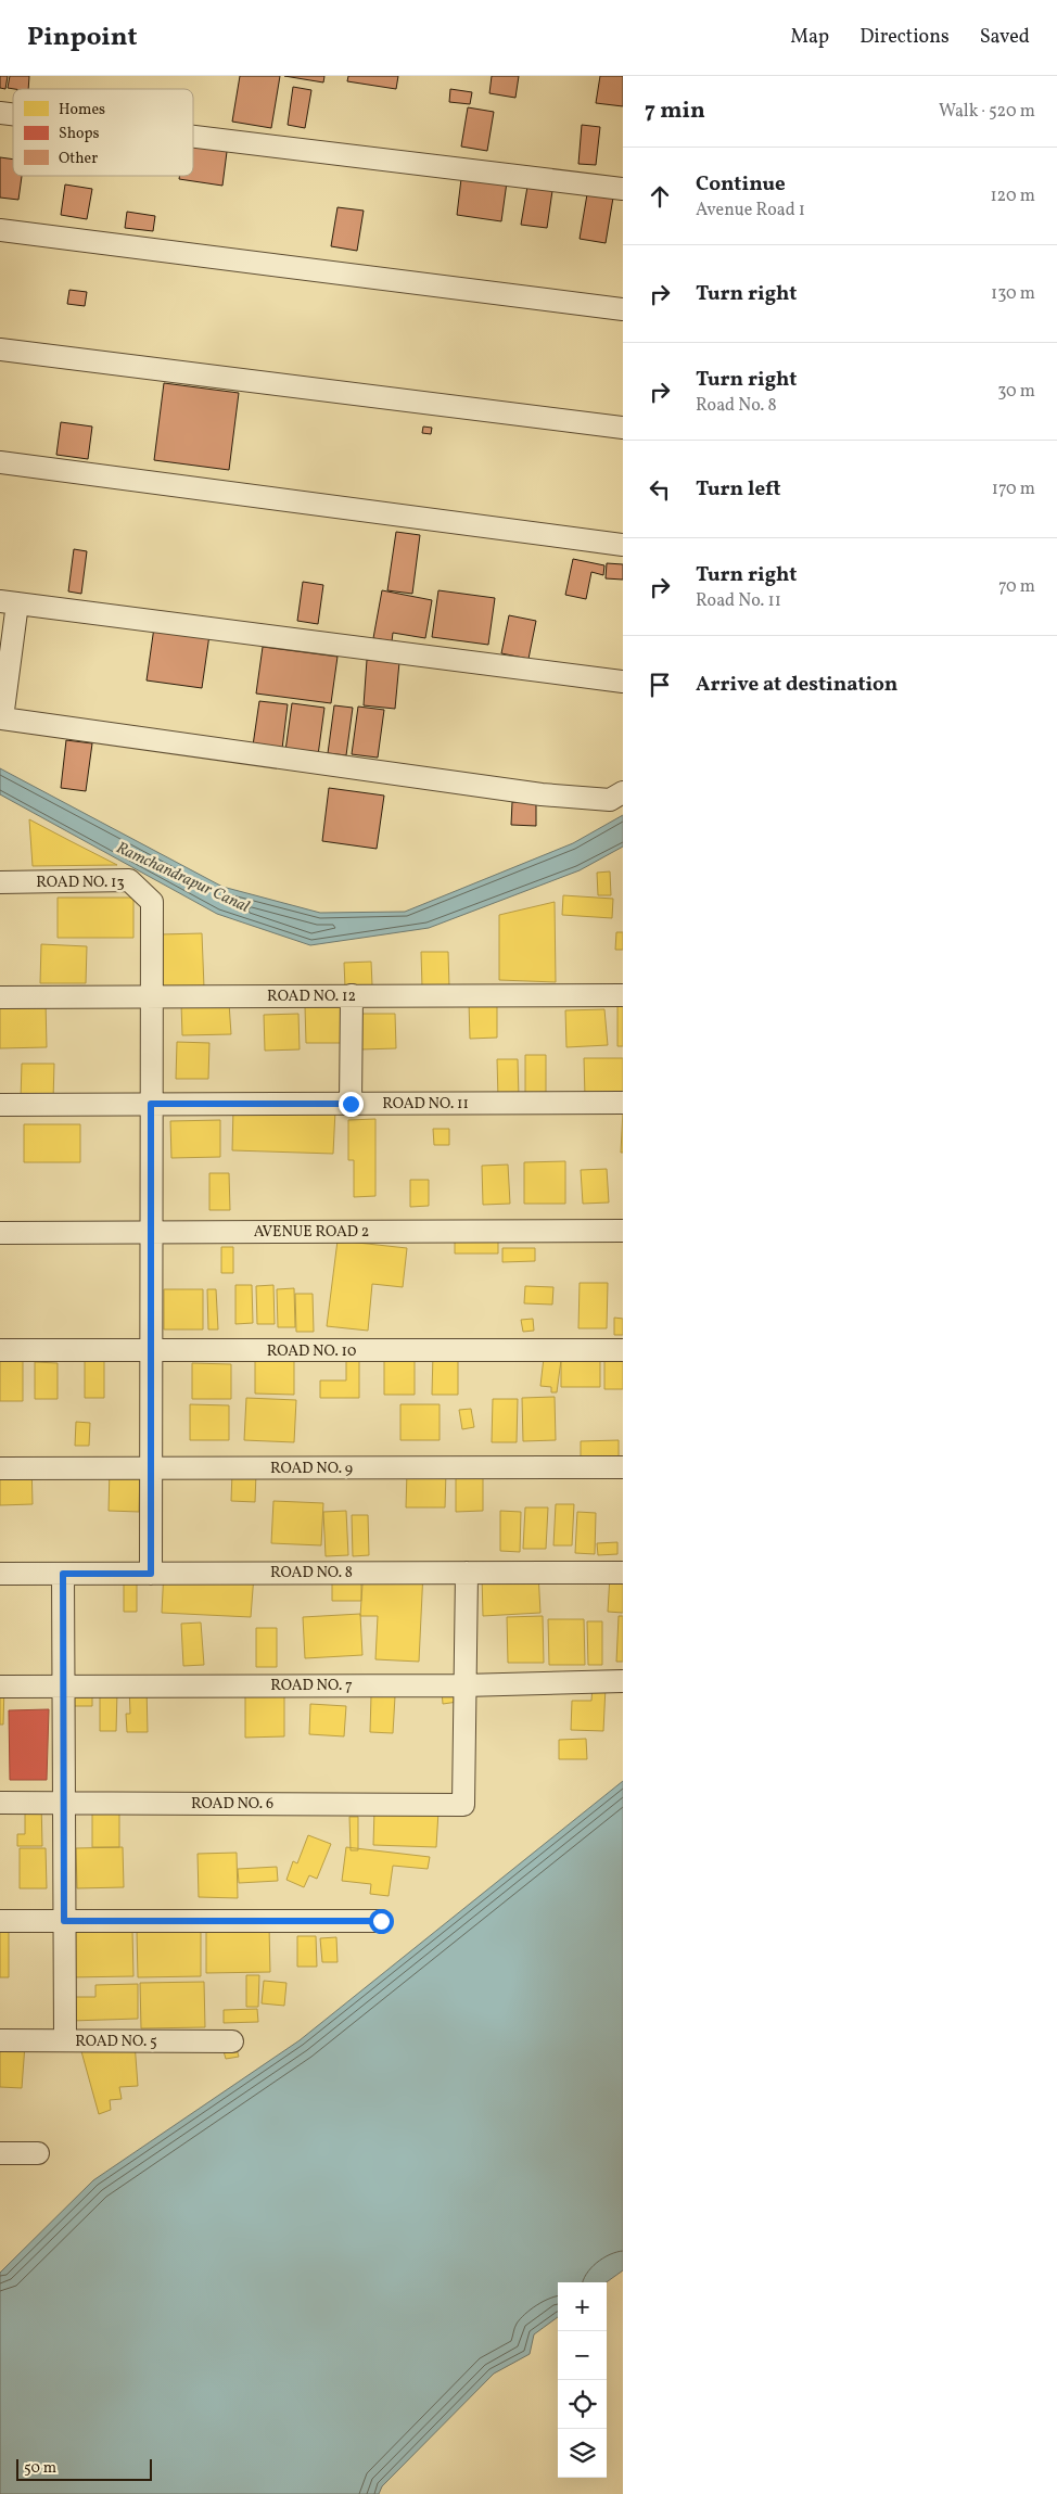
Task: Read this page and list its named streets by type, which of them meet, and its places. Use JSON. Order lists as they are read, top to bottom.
{
  "streets": {
    "street": [
      "ROAD NO. 13",
      "ROAD NO. 12",
      "ROAD NO. 11",
      "AVENUE ROAD 2",
      "ROAD NO. 10",
      "ROAD NO. 9",
      "ROAD NO. 8",
      "ROAD NO. 7",
      "ROAD NO. 6",
      "ROAD NO. 5"
    ]
  },
  "crossings": [
    ["ROAD NO. 13", "ROAD NO. 12"],
    ["ROAD NO. 7", "ROAD NO. 6"]
  ],
  "water": ["Ramchandrapur Canal"],
  "legend": ["Homes", "Shops", "Other"],
  "scale_bar": "50 m",
  "page": {
    "header": "Pinpoint",
    "nav": ["Map", "Directions", "Saved"],
    "heading": ["7 min", "Walk · 520 m"],
    "list": [
      ["Continue", "Avenue Road 1", "120 m"],
      ["Turn right", "130 m"],
      ["Turn right", "Road No. 8", "30 m"],
      ["Turn left", "170 m"],
      ["Turn right", "Road No. 11", "70 m"],
      "Arrive at destination"
    ],
    "map_buttons": ["+", "−"],
    "scale": "50 m"
  }
}
